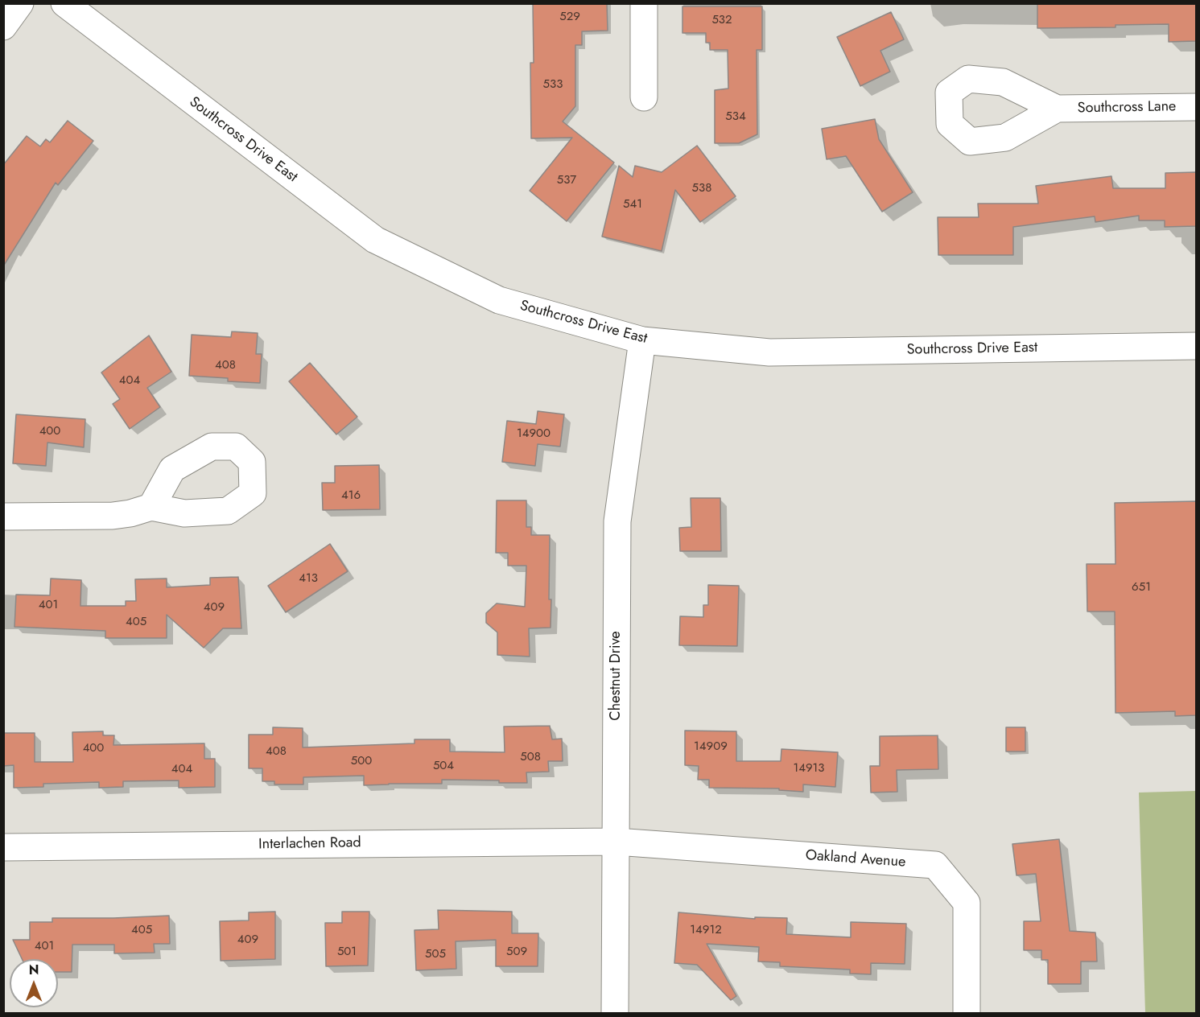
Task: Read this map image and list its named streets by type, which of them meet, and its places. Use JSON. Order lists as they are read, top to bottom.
{
  "streets": {
    "street": [
      "Southcross Lane",
      "Southcross Drive East",
      "Chestnut Drive",
      "Interlachen Road",
      "Oakland Avenue"
    ]
  },
  "crossings": [
    ["Southcross Drive East", "Chestnut Drive"],
    ["Chestnut Drive", "Interlachen Road"],
    ["Chestnut Drive", "Oakland Avenue"],
    ["Interlachen Road", "Oakland Avenue"]
  ],
  "house_numbers": [
    "529",
    "532",
    "533",
    "534",
    "537",
    "538",
    "541",
    "408",
    "404",
    "400",
    "14900",
    "416",
    "413",
    "651",
    "401",
    "409",
    "405",
    "14909",
    "400",
    "408",
    "508",
    "500",
    "504",
    "14913",
    "404",
    "405",
    "14912",
    "409",
    "401",
    "501",
    "509",
    "505"
  ],
  "north": "top"
}
